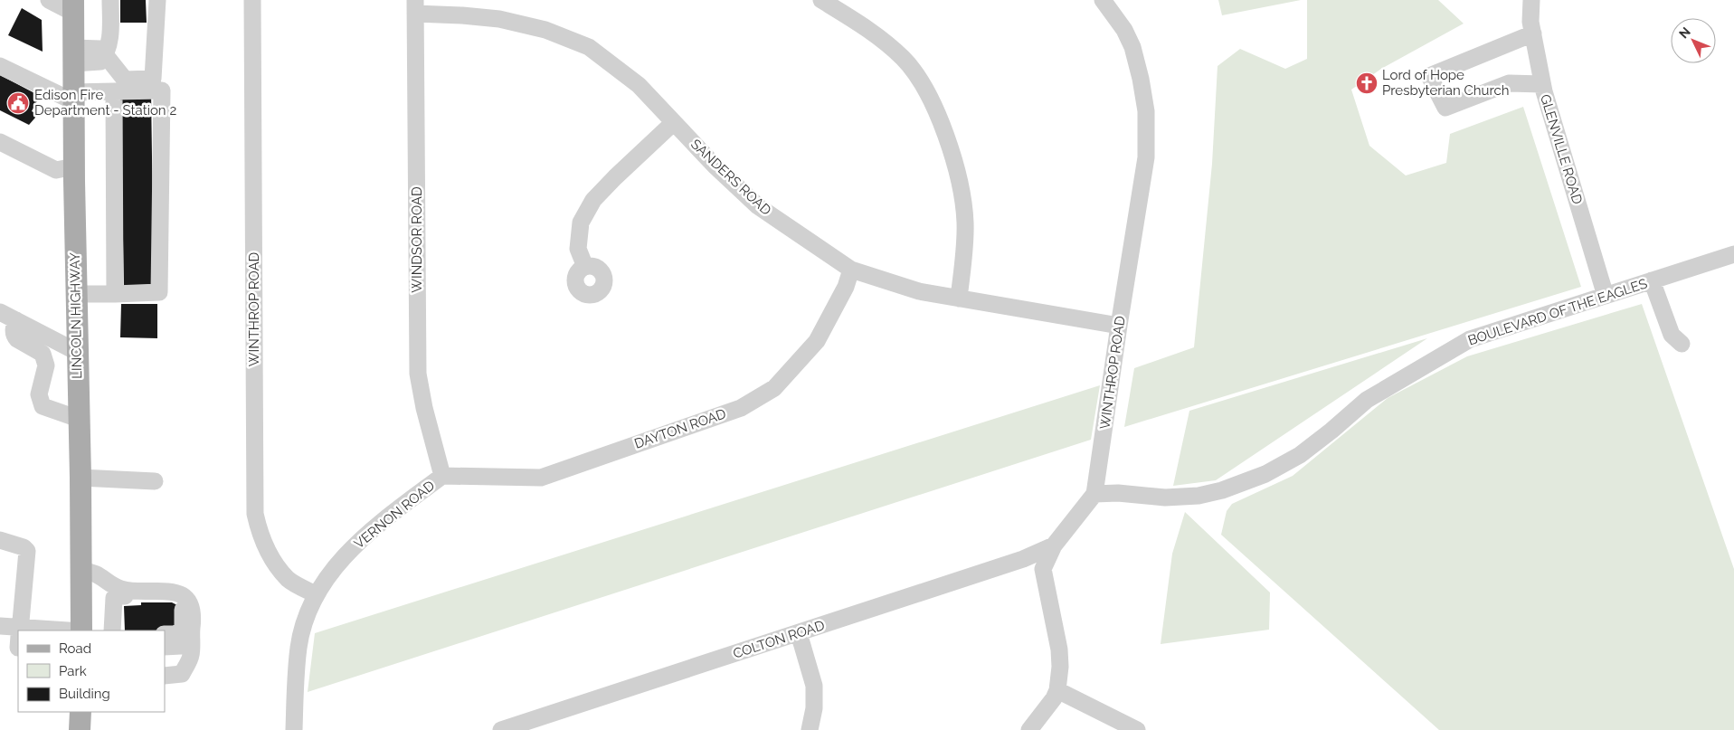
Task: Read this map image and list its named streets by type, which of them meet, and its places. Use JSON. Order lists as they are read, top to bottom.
{
  "streets": {
    "main road": ["LINCOLN HIGHWAY"],
    "street": [
      "GLENVILLE ROAD",
      "SANDERS ROAD",
      "WINDSOR ROAD",
      "WINTHROP ROAD",
      "BOULEVARD OF THE EAGLES",
      "DAYTON ROAD",
      "VERNON ROAD",
      "COLTON ROAD"
    ]
  },
  "crossings": [
    ["GLENVILLE ROAD", "BOULEVARD OF THE EAGLES"],
    ["SANDERS ROAD", "WINDSOR ROAD"],
    ["SANDERS ROAD", "WINTHROP ROAD"],
    ["SANDERS ROAD", "DAYTON ROAD"],
    ["WINDSOR ROAD", "DAYTON ROAD"],
    ["WINDSOR ROAD", "VERNON ROAD"],
    ["WINTHROP ROAD", "BOULEVARD OF THE EAGLES"],
    ["WINTHROP ROAD", "VERNON ROAD"],
    ["DAYTON ROAD", "VERNON ROAD"]
  ],
  "places": {
    "church": ["Lord of Hope Presbyterian Church"],
    "public building": ["Edison Fire Department - Station 2"]
  },
  "legend": ["Road", "Park", "Building"],
  "north": "top left"
}
